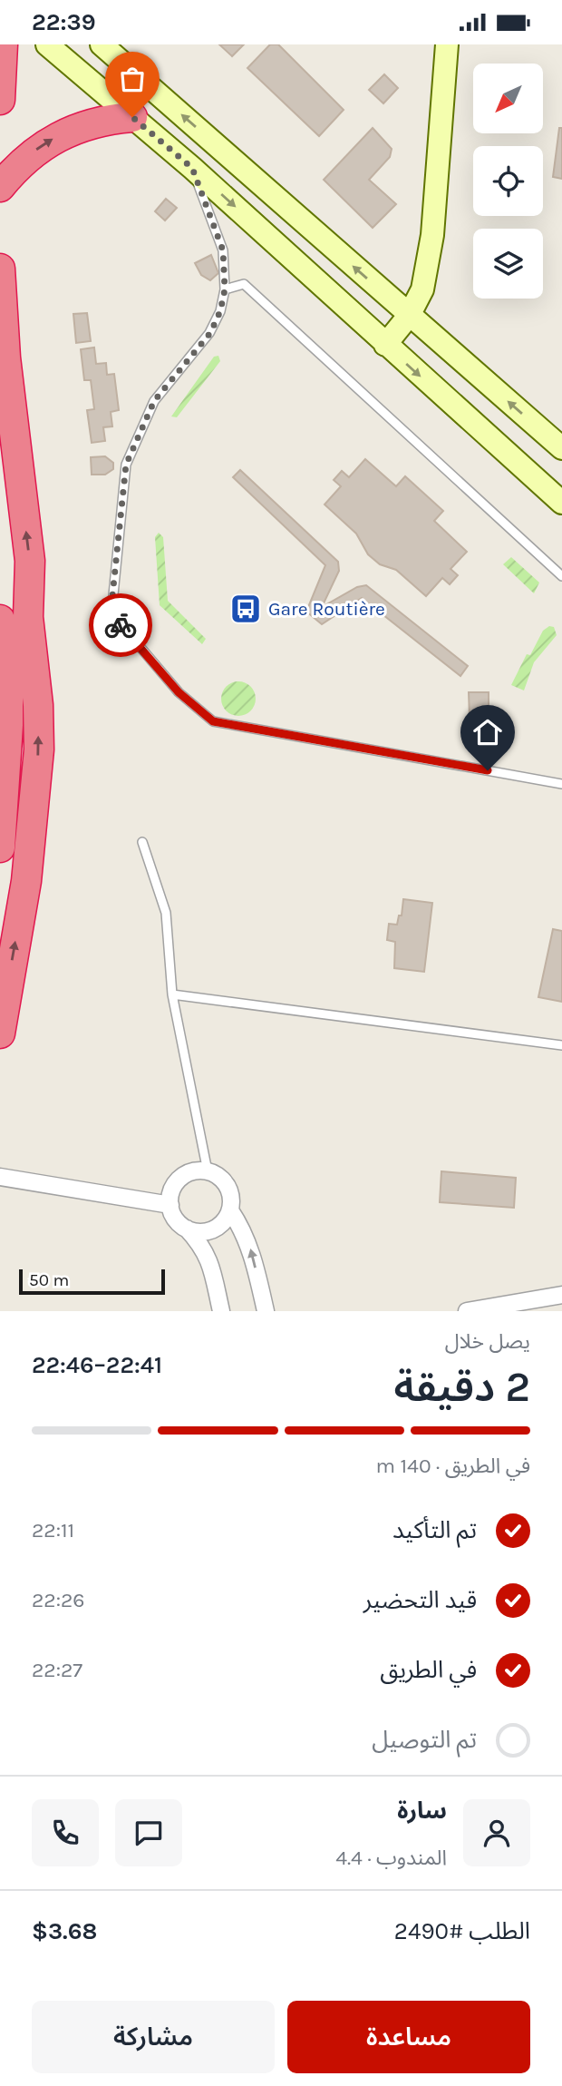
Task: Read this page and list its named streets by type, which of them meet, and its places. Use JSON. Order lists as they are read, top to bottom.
{
  "places": {
    "bus stop": ["Gare Routière"]
  },
  "scale_bar": "50 m",
  "north": "bottom left",
  "page": {
    "status": "22:39",
    "scale": "50 m",
    "heading": ["2 دقيقة", "يصل خلال", "22:41–22:46"],
    "panel": [
      "سارة",
      "المندوب · 4.4",
      "الطلب #2490",
      "$3.68"
    ],
    "bar": "في الطريق · 140 m",
    "list": [
      ["تم التأكيد", "22:11"],
      ["قيد التحضير", "22:26"],
      ["في الطريق", "22:27"],
      "تم التوصيل"
    ],
    "buttons": ["مساعدة", "مشاركة"]
  }
}
